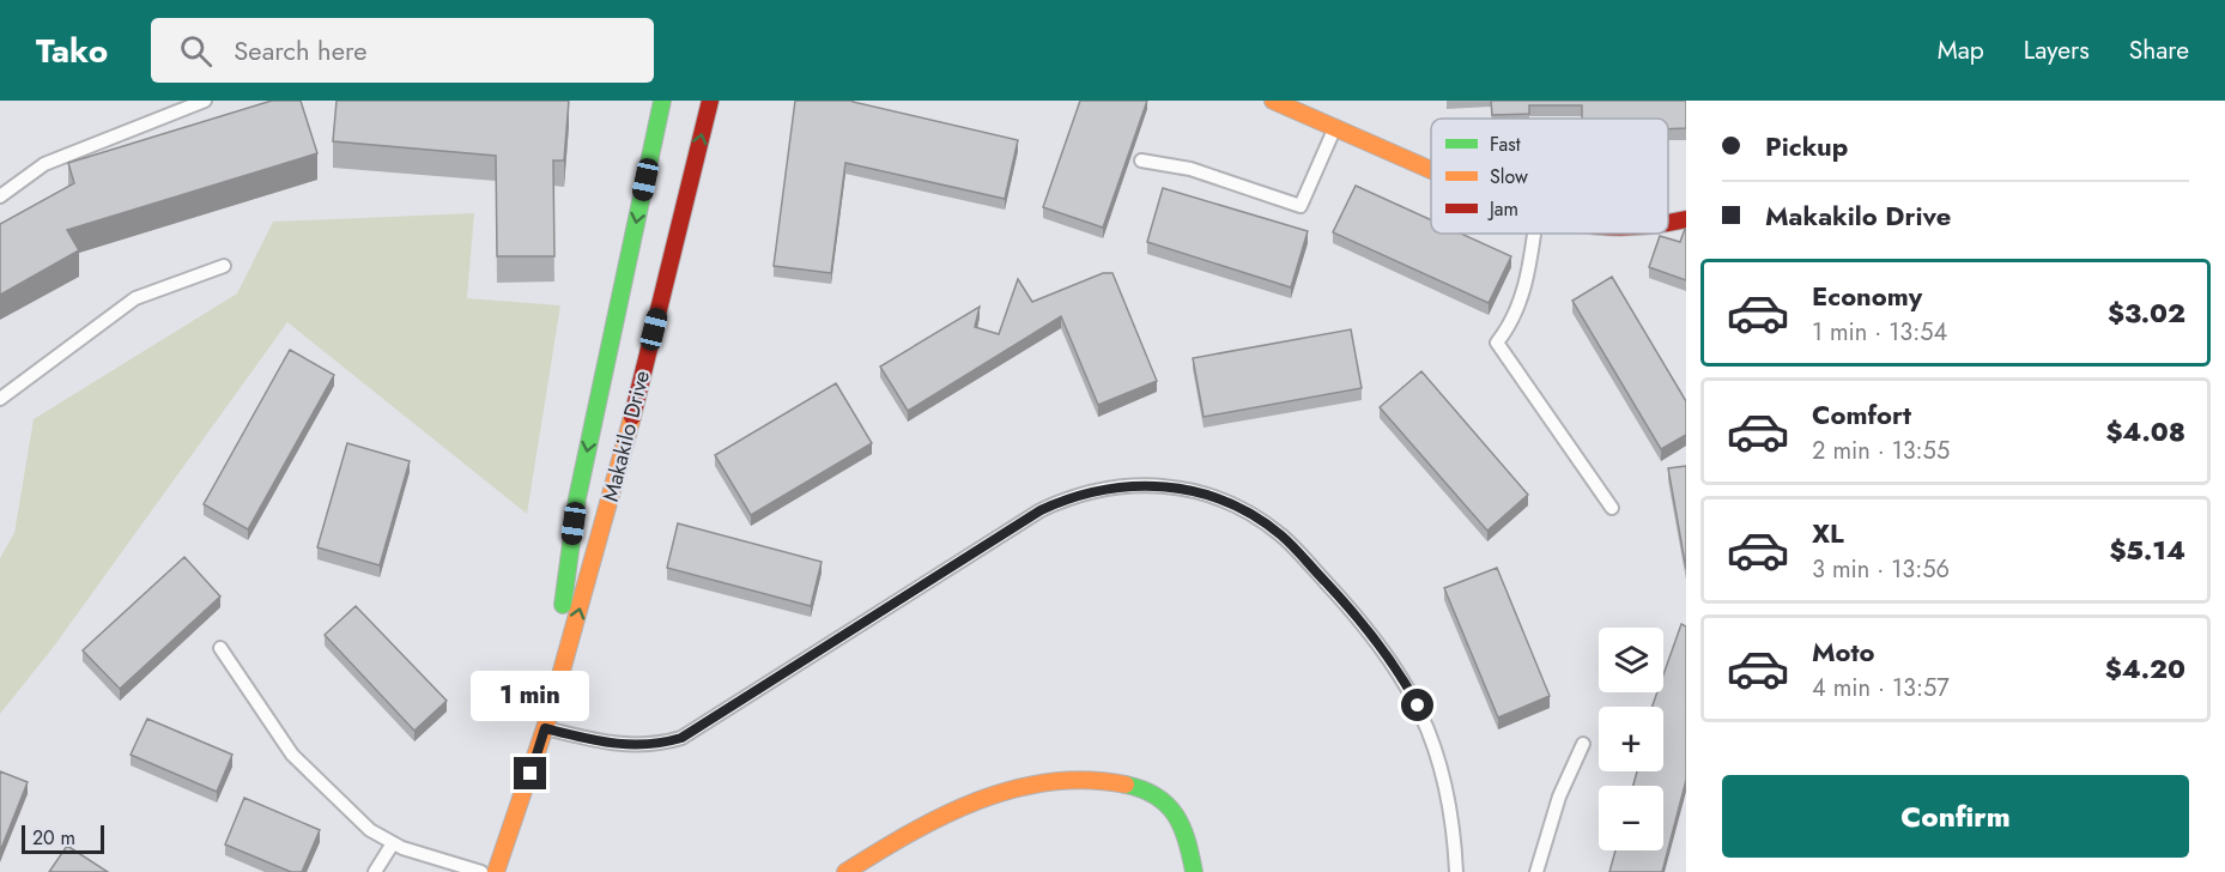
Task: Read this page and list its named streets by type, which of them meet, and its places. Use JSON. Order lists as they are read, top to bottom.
{
  "streets": {
    "main road": ["Makakilo Drive"]
  },
  "legend": ["Fast", "Slow", "Jam"],
  "scale_bar": "20 m",
  "page": {
    "header": "Tako",
    "search": "Search here",
    "nav": ["Map", "Layers", "Share"],
    "banner": ["Pickup", "Makakilo Drive"],
    "list": [
      {
        "name": "Economy",
        "note": "1 min · 13:54",
        "value": "$3.02"
      },
      {
        "name": "Comfort",
        "note": "2 min · 13:55",
        "value": "$4.08"
      },
      {
        "name": "XL",
        "note": "3 min · 13:56",
        "value": "$5.14"
      },
      {
        "name": "Moto",
        "note": "4 min · 13:57",
        "value": "$4.20"
      }
    ],
    "map_buttons": ["+", "−"],
    "bubble": "1 min",
    "buttons": "Confirm",
    "scale": "20 m"
  }
}
